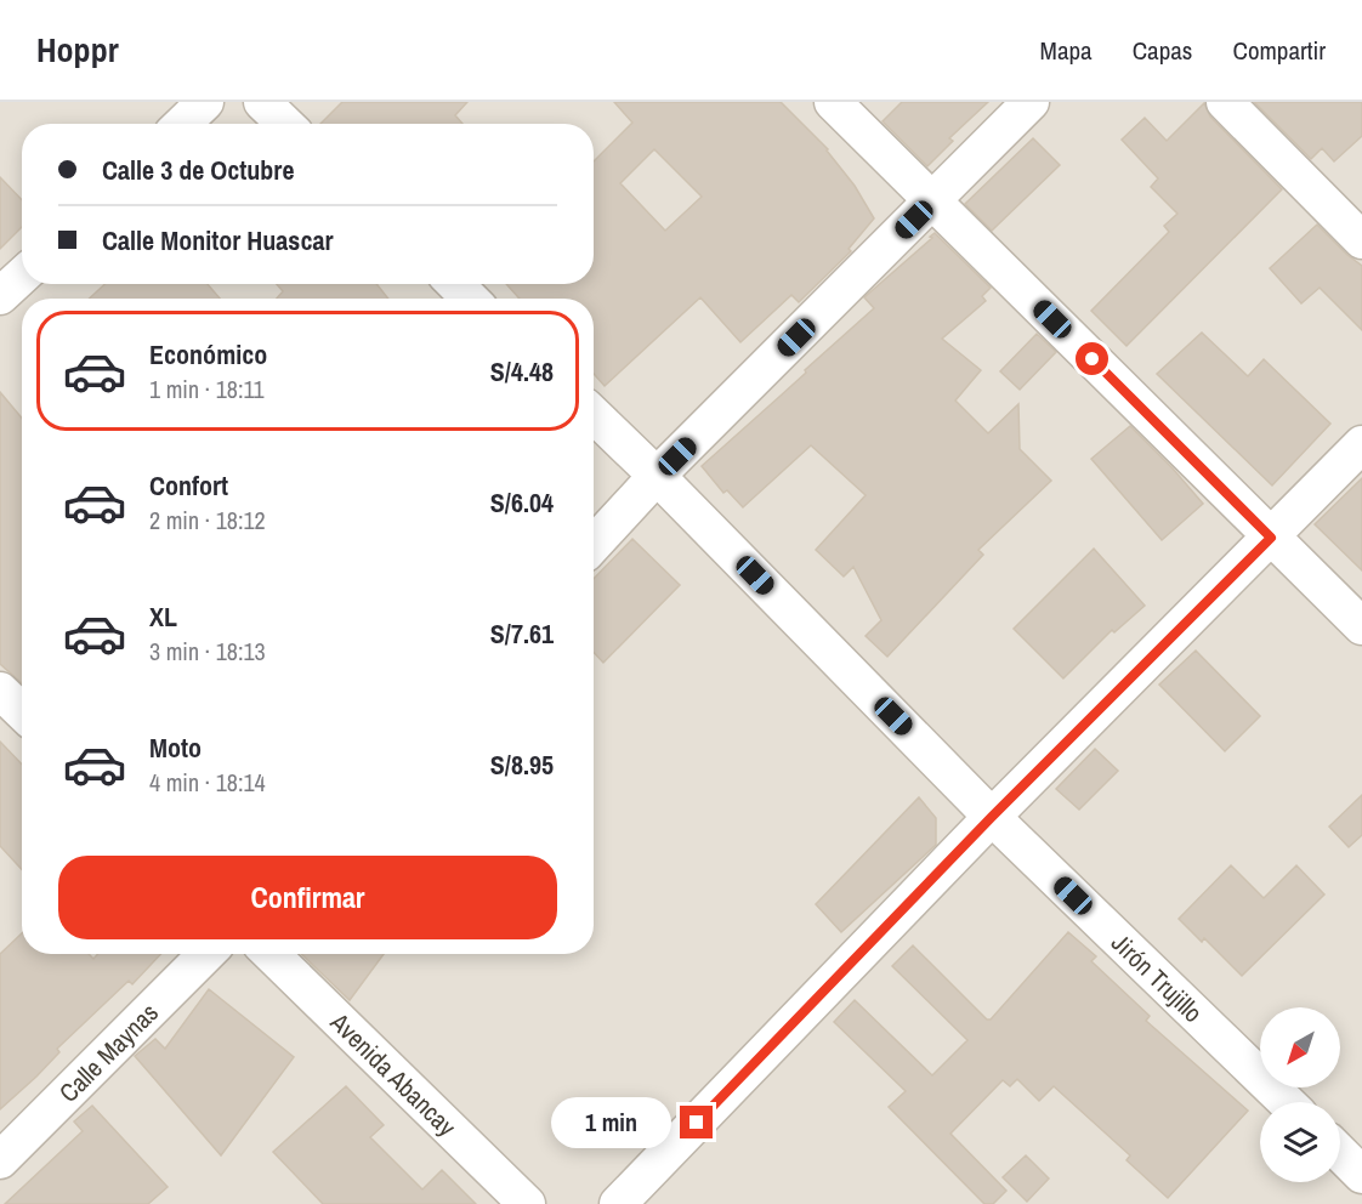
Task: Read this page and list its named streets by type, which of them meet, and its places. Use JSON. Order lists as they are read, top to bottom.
{
  "streets": {
    "street": ["Jirón Trujillo", "Calle Maynas", "Avenida Abancay"]
  },
  "north": "bottom left",
  "page": {
    "header": "Hoppr",
    "nav": ["Mapa", "Capas", "Compartir"],
    "banner": ["Calle 3 de Octubre", "Calle Monitor Huascar"],
    "list": [
      {
        "name": "Económico",
        "note": "1 min · 18:11",
        "value": "S/4.48"
      },
      {
        "name": "Confort",
        "note": "2 min · 18:12",
        "value": "S/6.04"
      },
      {
        "name": "XL",
        "note": "3 min · 18:13",
        "value": "S/7.61"
      },
      {
        "name": "Moto",
        "note": "4 min · 18:14",
        "value": "S/8.95"
      }
    ],
    "buttons": "Confirmar",
    "bubble": "1 min"
  }
}
